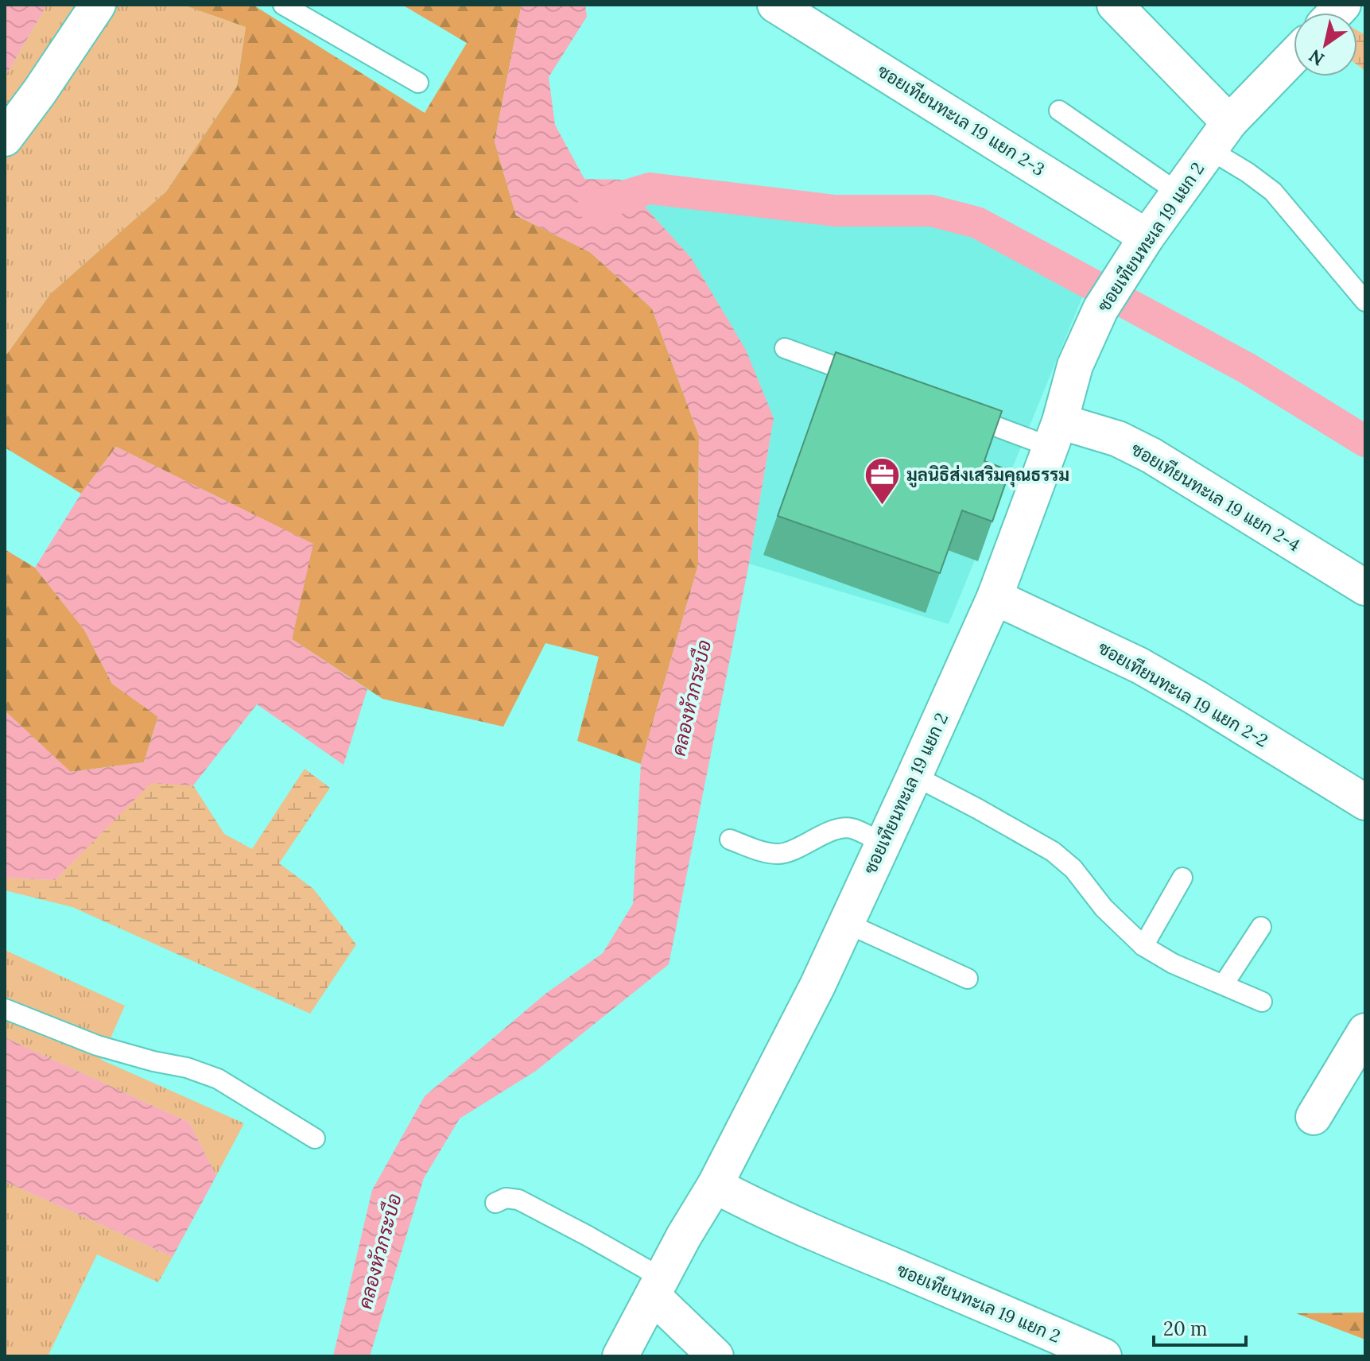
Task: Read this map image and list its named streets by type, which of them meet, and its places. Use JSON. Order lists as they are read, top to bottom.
{
  "streets": {
    "street": [
      "ซอยเทียนทะเล 19 แยก 2-3",
      "ซอยเทียนทะเล 19 แยก 2",
      "ซอยเทียนทะเล 19 แยก 2-4",
      "ซอยเทียนทะเล 19 แยก 2-2"
    ]
  },
  "crossings": [
    ["ซอยเทียนทะเล 19 แยก 2-3", "ซอยเทียนทะเล 19 แยก 2"],
    ["ซอยเทียนทะเล 19 แยก 2", "ซอยเทียนทะเล 19 แยก 2-4"],
    ["ซอยเทียนทะเล 19 แยก 2", "ซอยเทียนทะเล 19 แยก 2-2"]
  ],
  "water": ["คลองหัวกระบือ"],
  "places": {
    "office": ["มูลนิธิส่งเสริมคุณธรรม"]
  },
  "scale_bar": "20 m",
  "north": "bottom left"
}
